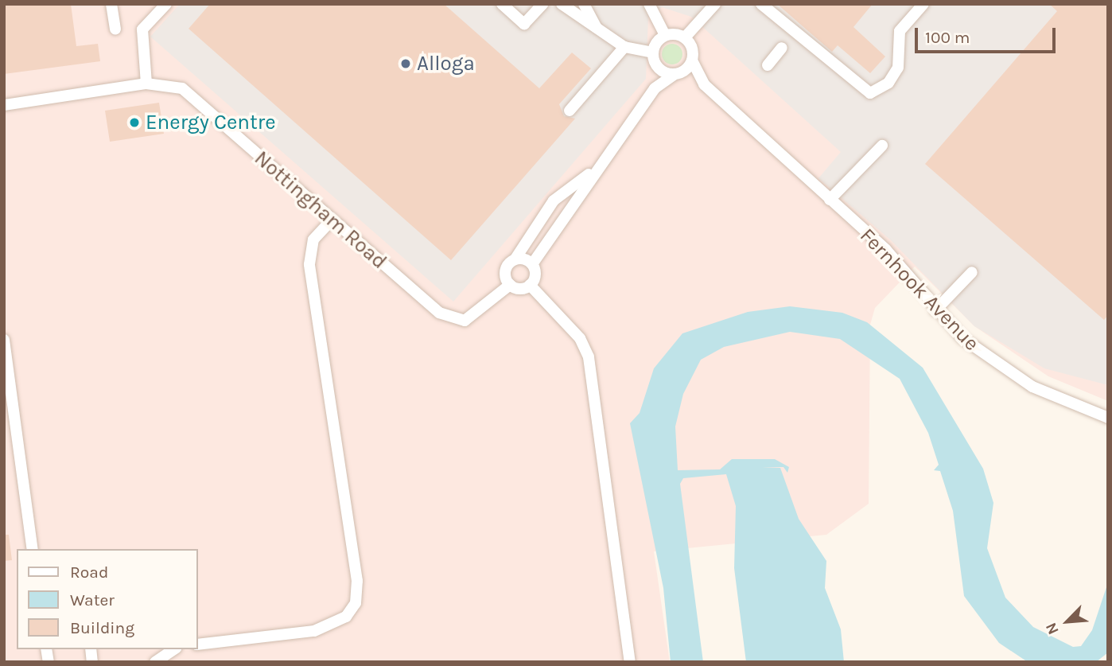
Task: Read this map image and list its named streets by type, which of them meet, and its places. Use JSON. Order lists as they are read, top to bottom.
{
  "streets": {
    "street": ["Nottingham Road", "Fernhook Avenue"]
  },
  "places": ["Alloga", "Energy Centre"],
  "legend": ["Road", "Water", "Building"],
  "scale_bar": "100 m",
  "north": "bottom left"
}
